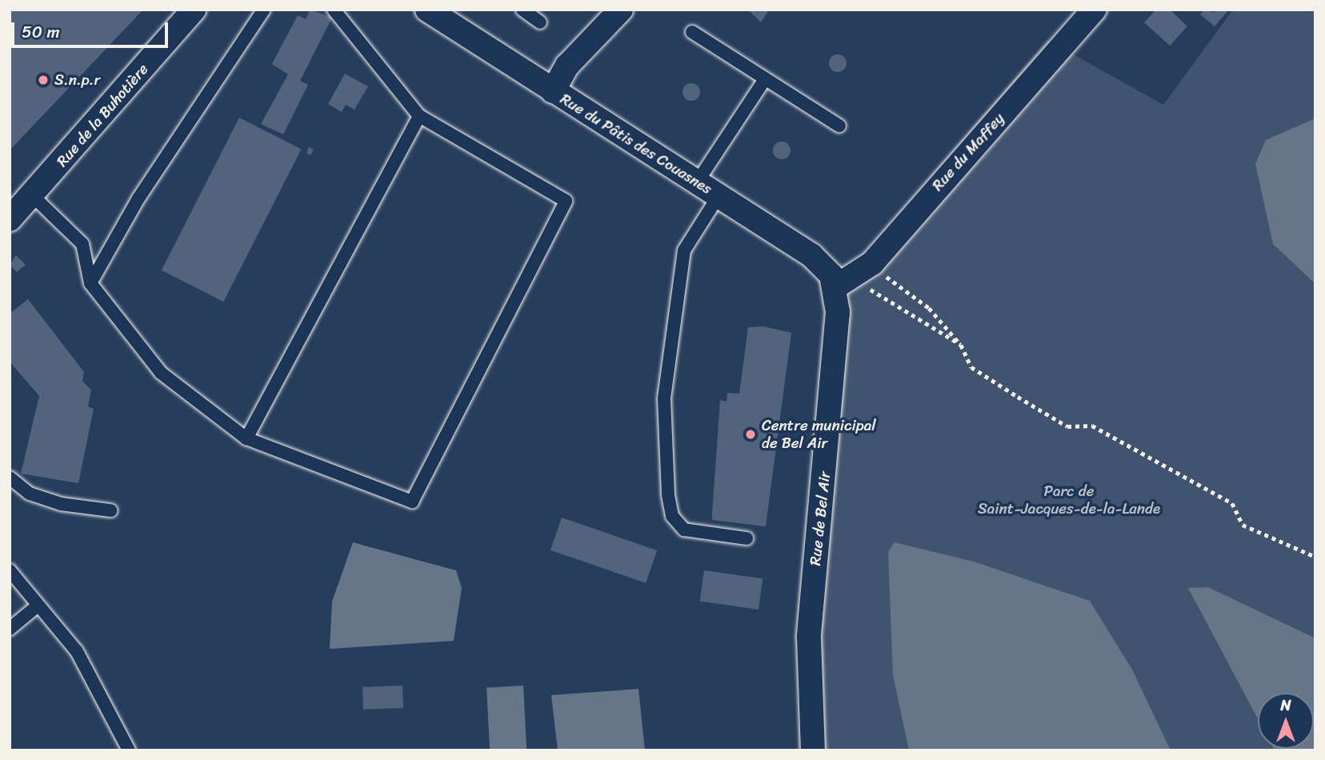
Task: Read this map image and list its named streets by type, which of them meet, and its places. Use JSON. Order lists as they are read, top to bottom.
{
  "streets": {
    "street": [
      "Rue de la Buhotière",
      "Rue du Pâtis des Couasnes",
      "Rue du Maffey",
      "Rue de Bel Air"
    ]
  },
  "crossings": [
    ["Rue du Pâtis des Couasnes", "Rue du Maffey"],
    ["Rue du Pâtis des Couasnes", "Rue de Bel Air"],
    ["Rue du Maffey", "Rue de Bel Air"]
  ],
  "parks": ["Parc de Saint-Jacques-de-la-Lande"],
  "places": ["S.n.p.r", "Centre municipal de Bel Air"],
  "scale_bar": "50 m",
  "north": "top"
}
